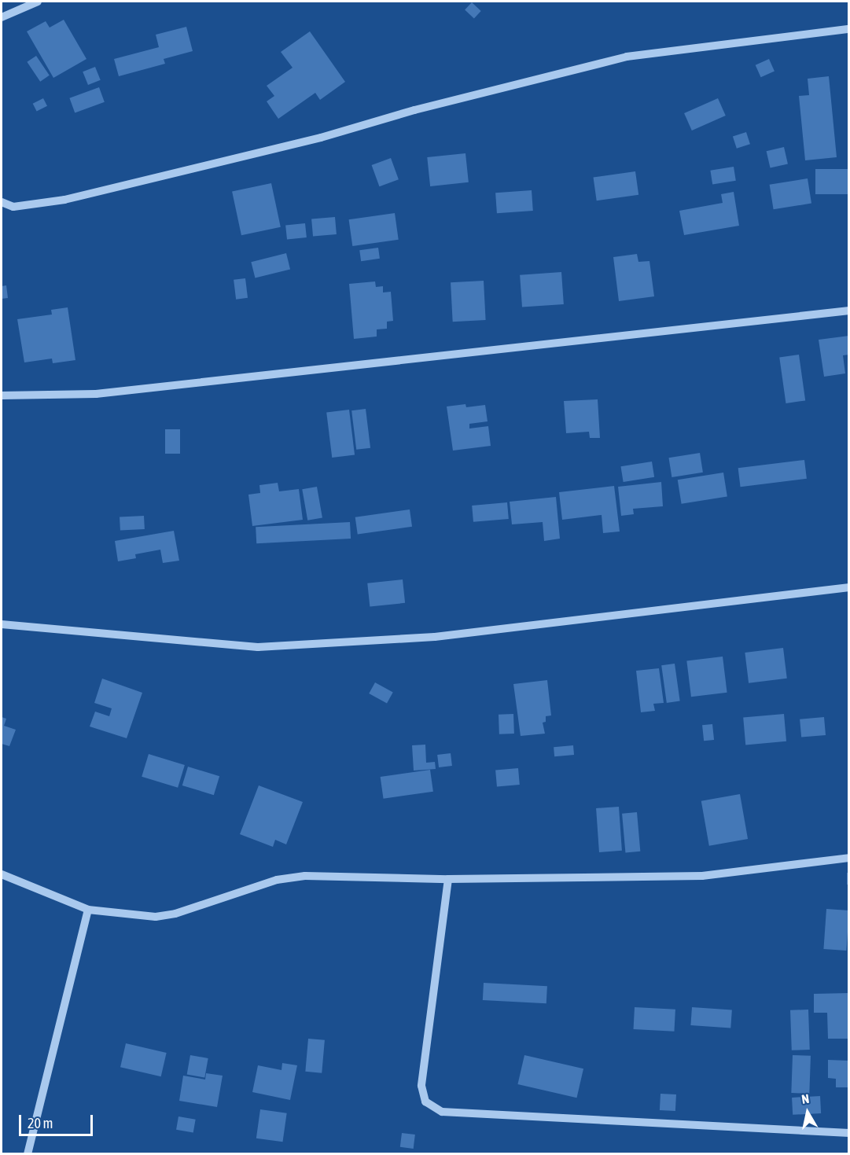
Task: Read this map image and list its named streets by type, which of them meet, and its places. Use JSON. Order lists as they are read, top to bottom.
{
  "scale_bar": "20 m",
  "north": "top"
}
